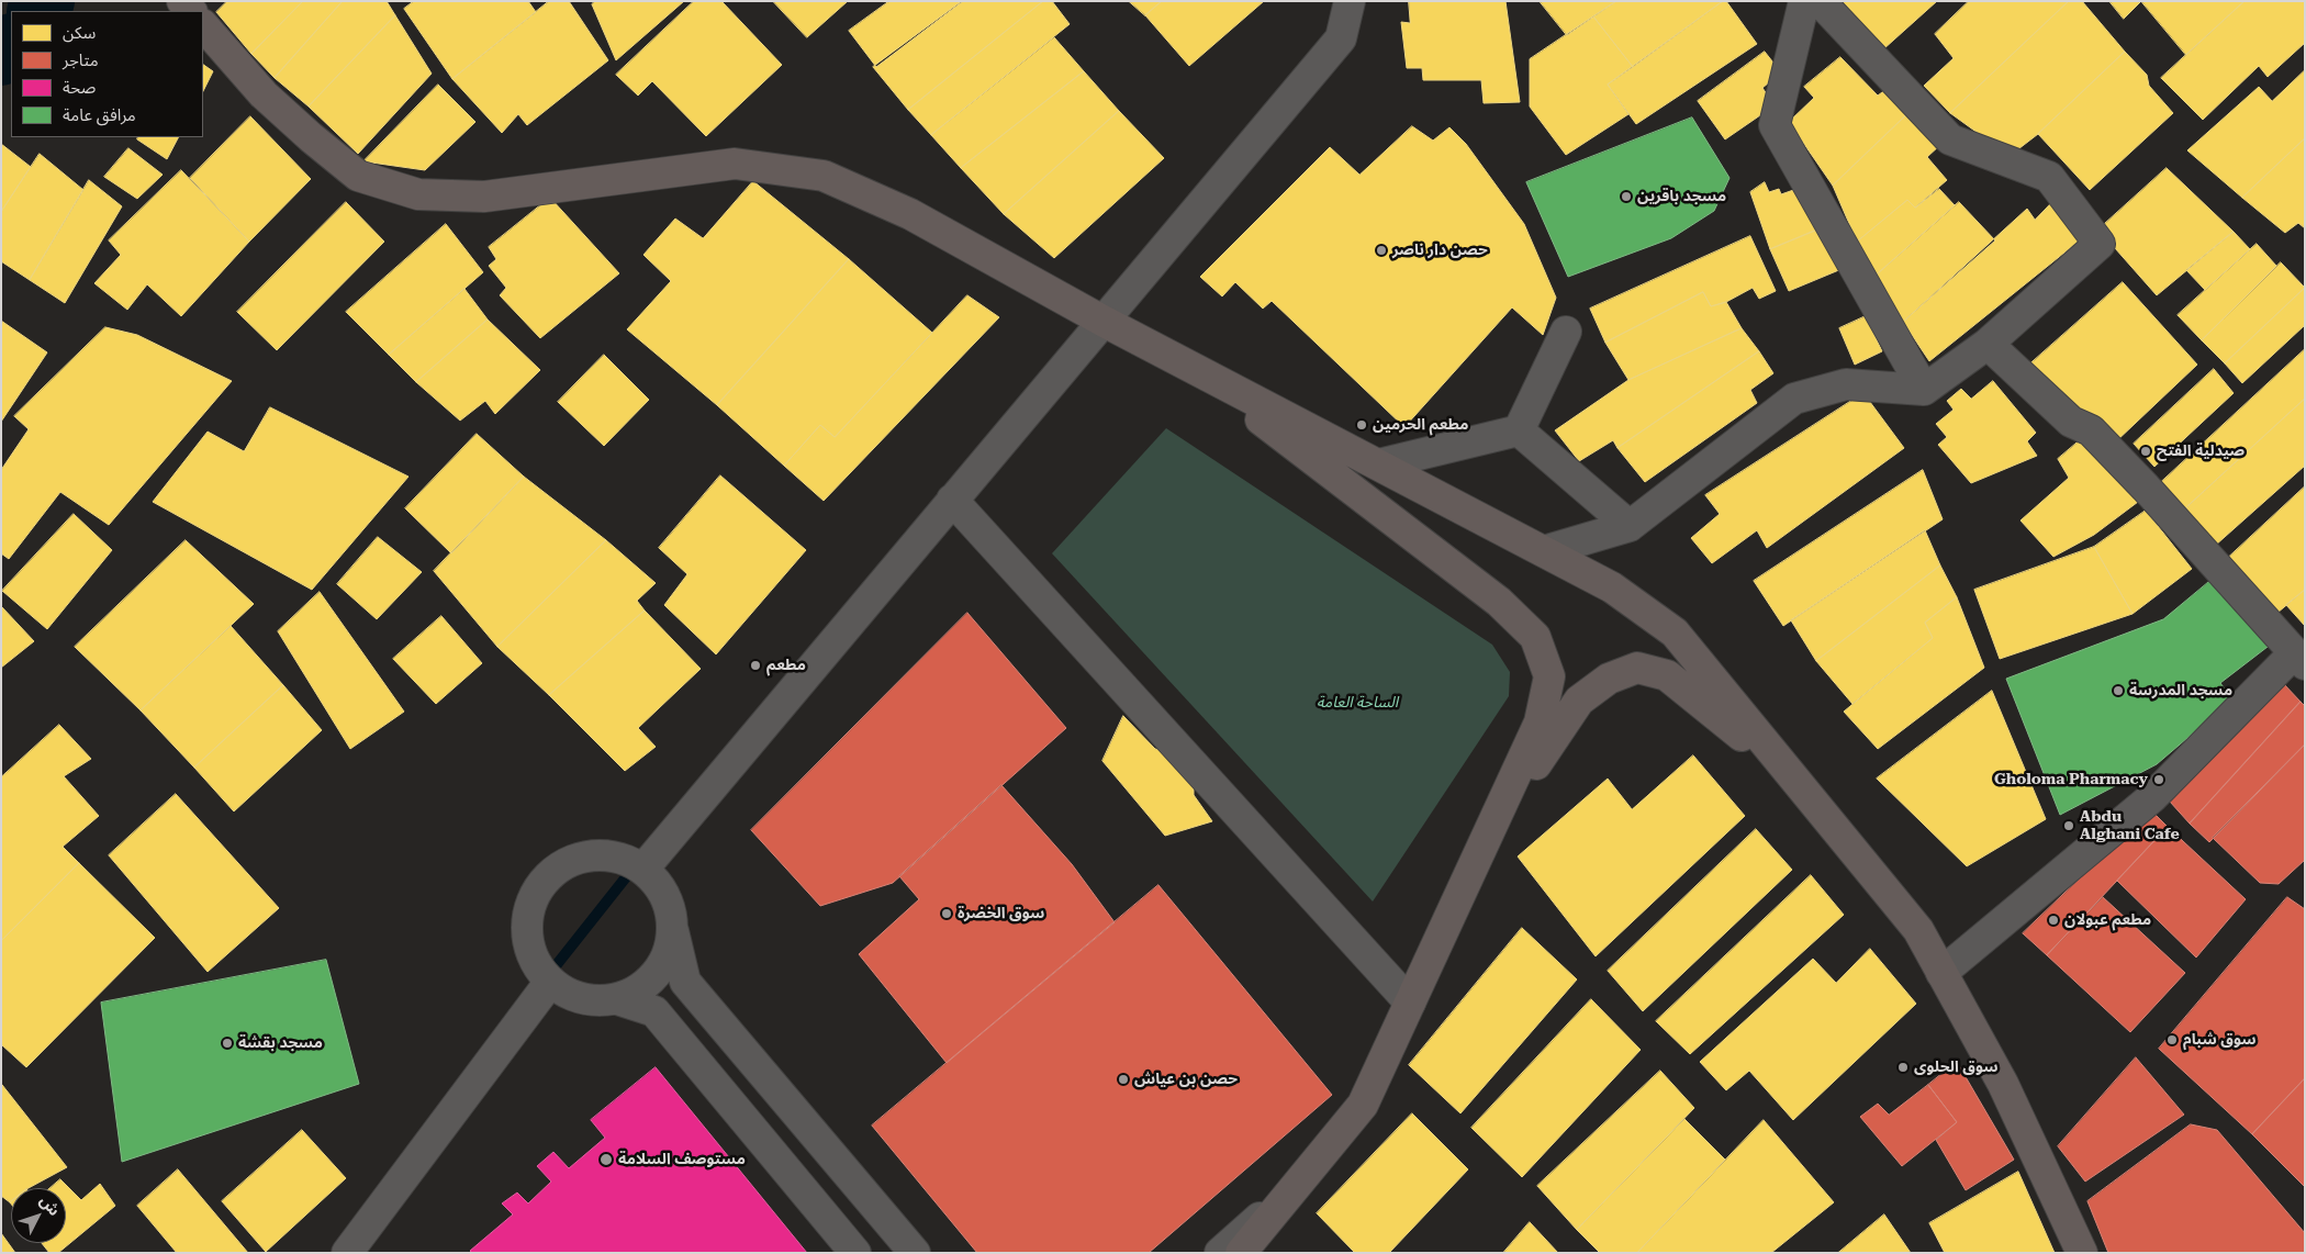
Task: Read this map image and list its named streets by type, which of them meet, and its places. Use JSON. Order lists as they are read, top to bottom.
{
  "parks": ["الساحة العامة"],
  "places": [
    "مسجد باقرين",
    "حصن دار ناصر",
    "مطعم الحرمين",
    "صيدلية الفتح",
    "مطعم",
    "مسجد المدرسة",
    "Gholoma Pharmacy",
    "Abdu Alghani Cafe",
    "سوق الخضرة",
    "مطعم عبولان",
    "سوق شبام",
    "مسجد بقشة",
    "سوق الحلوى",
    "حصن بن عياش",
    "مستوصف السلامة"
  ],
  "legend": [
    "سكن",
    "متاجر",
    "صحة",
    "مرافق عامة"
  ],
  "north": "top right"
}
